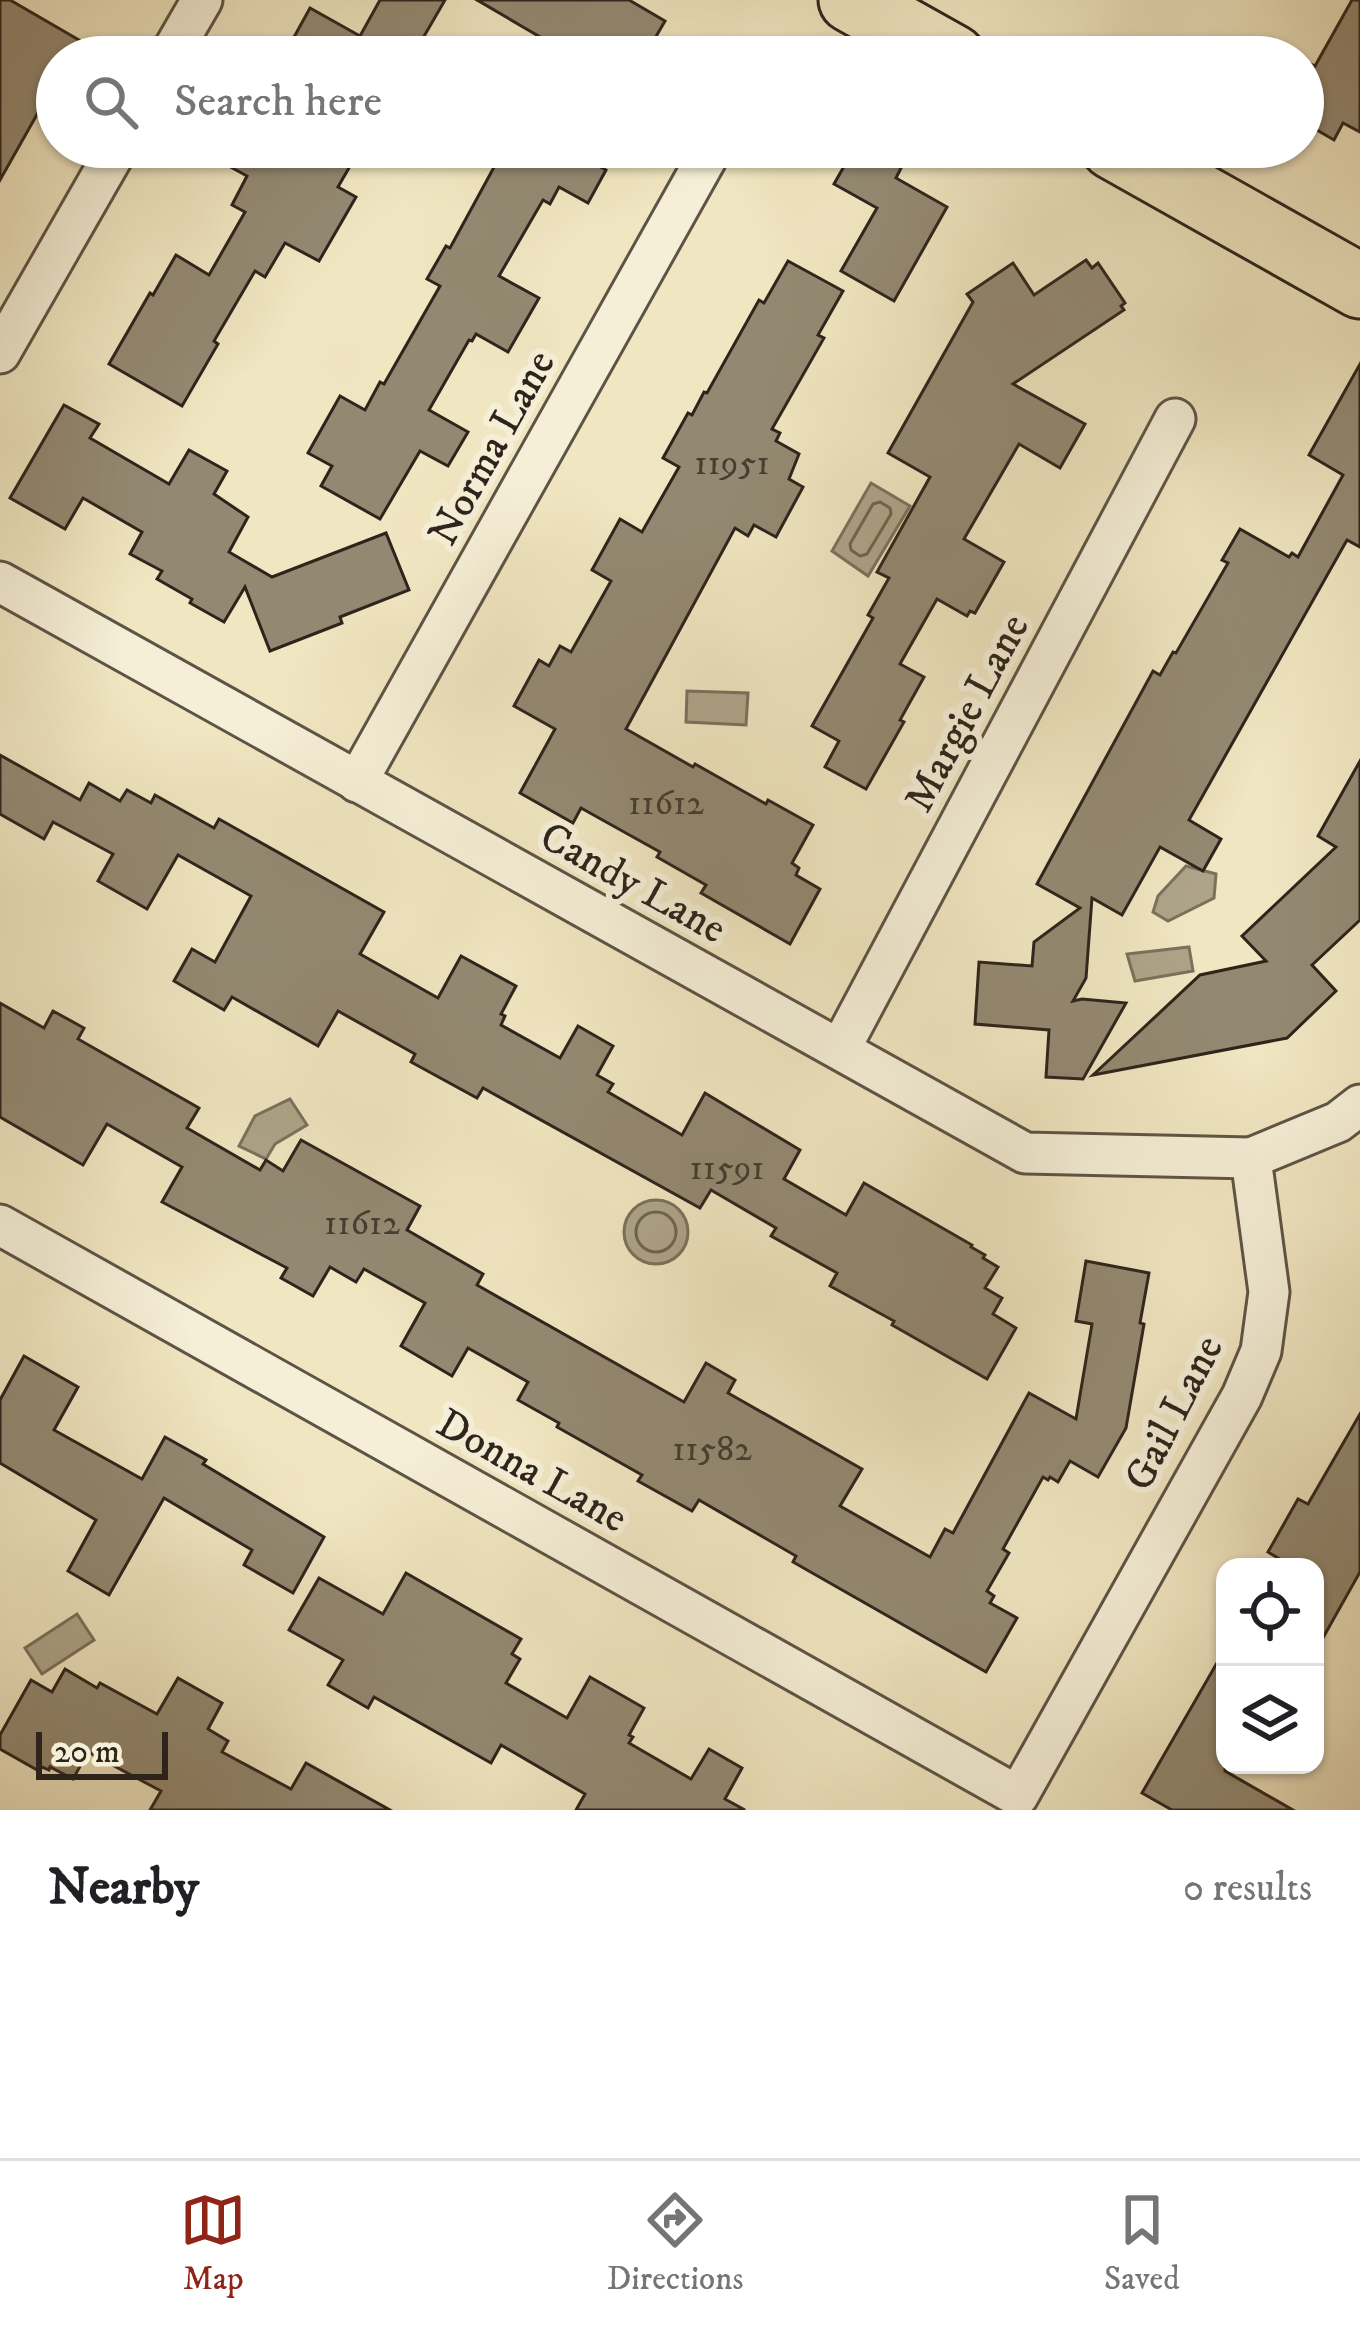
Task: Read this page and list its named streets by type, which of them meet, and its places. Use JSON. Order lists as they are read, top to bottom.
{
  "streets": {
    "street": [
      "Norma Lane",
      "Margie Lane",
      "Candy Lane",
      "Gail Lane",
      "Donna Lane"
    ]
  },
  "crossings": [
    ["Norma Lane", "Candy Lane"],
    ["Margie Lane", "Candy Lane"],
    ["Candy Lane", "Gail Lane"],
    ["Gail Lane", "Donna Lane"]
  ],
  "house_numbers": [
    "11951",
    "11612",
    "11591",
    "11612",
    "11582"
  ],
  "scale_bar": "20 m",
  "page": {
    "search": "Search here",
    "scale": "20 m",
    "heading": ["Nearby", "0 results"],
    "nav": ["Map", "Directions", "Saved"]
  }
}
